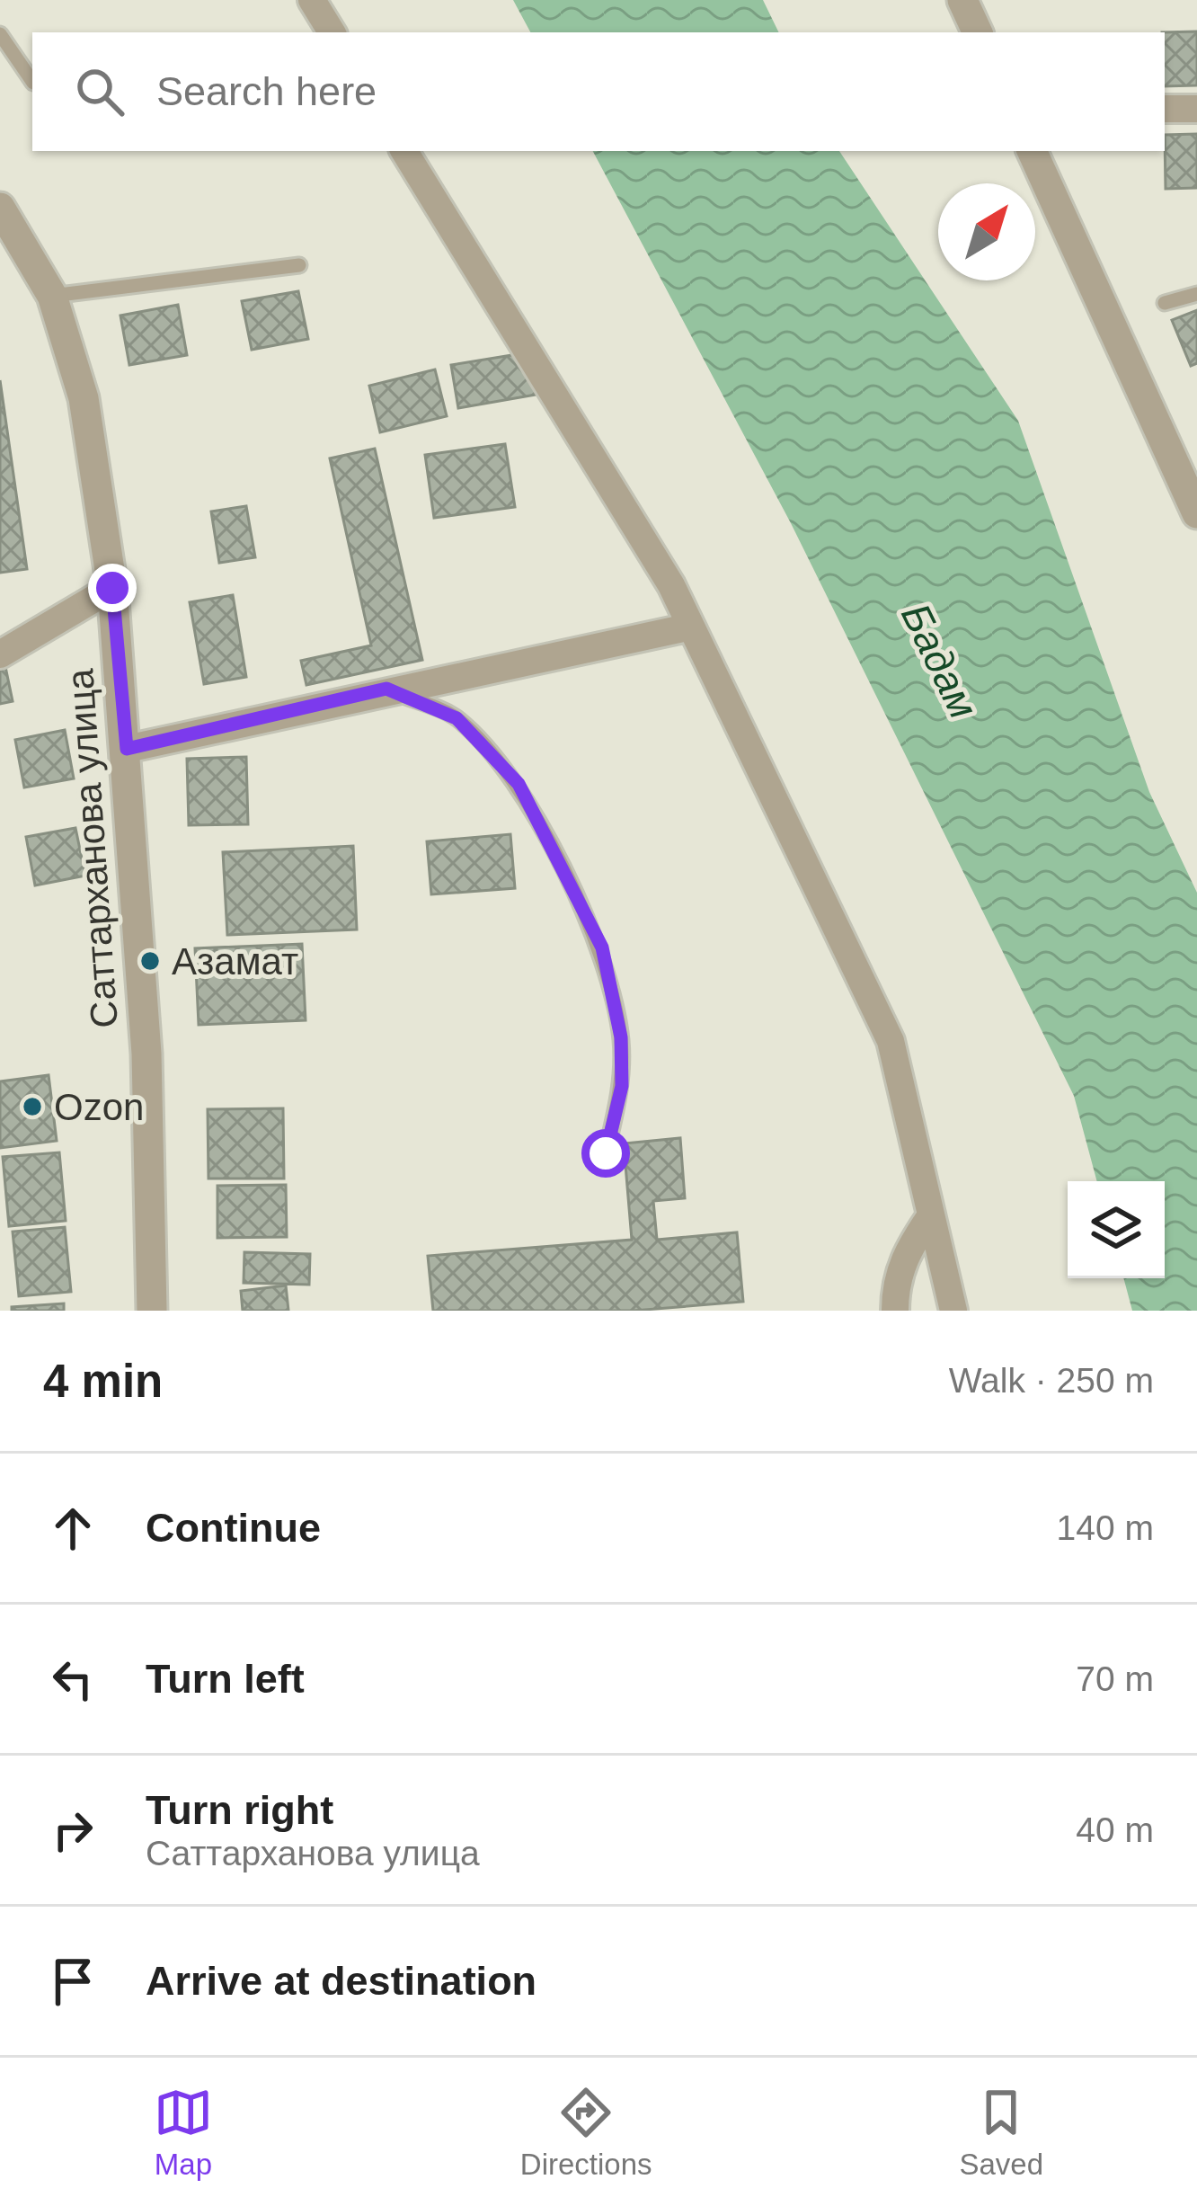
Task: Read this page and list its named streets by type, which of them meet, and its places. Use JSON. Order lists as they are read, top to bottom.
{
  "streets": {
    "street": ["Саттарханова улица"]
  },
  "water": ["Бадам"],
  "places": ["Азамат", "Ozon"],
  "north": "top right",
  "page": {
    "search": "Search here",
    "heading": ["4 min", "Walk · 250 m"],
    "list": [
      ["Continue", "140 m"],
      ["Turn left", "70 m"],
      ["Turn right", "Саттарханова улица", "40 m"],
      "Arrive at destination"
    ],
    "nav": ["Map", "Directions", "Saved"]
  }
}
